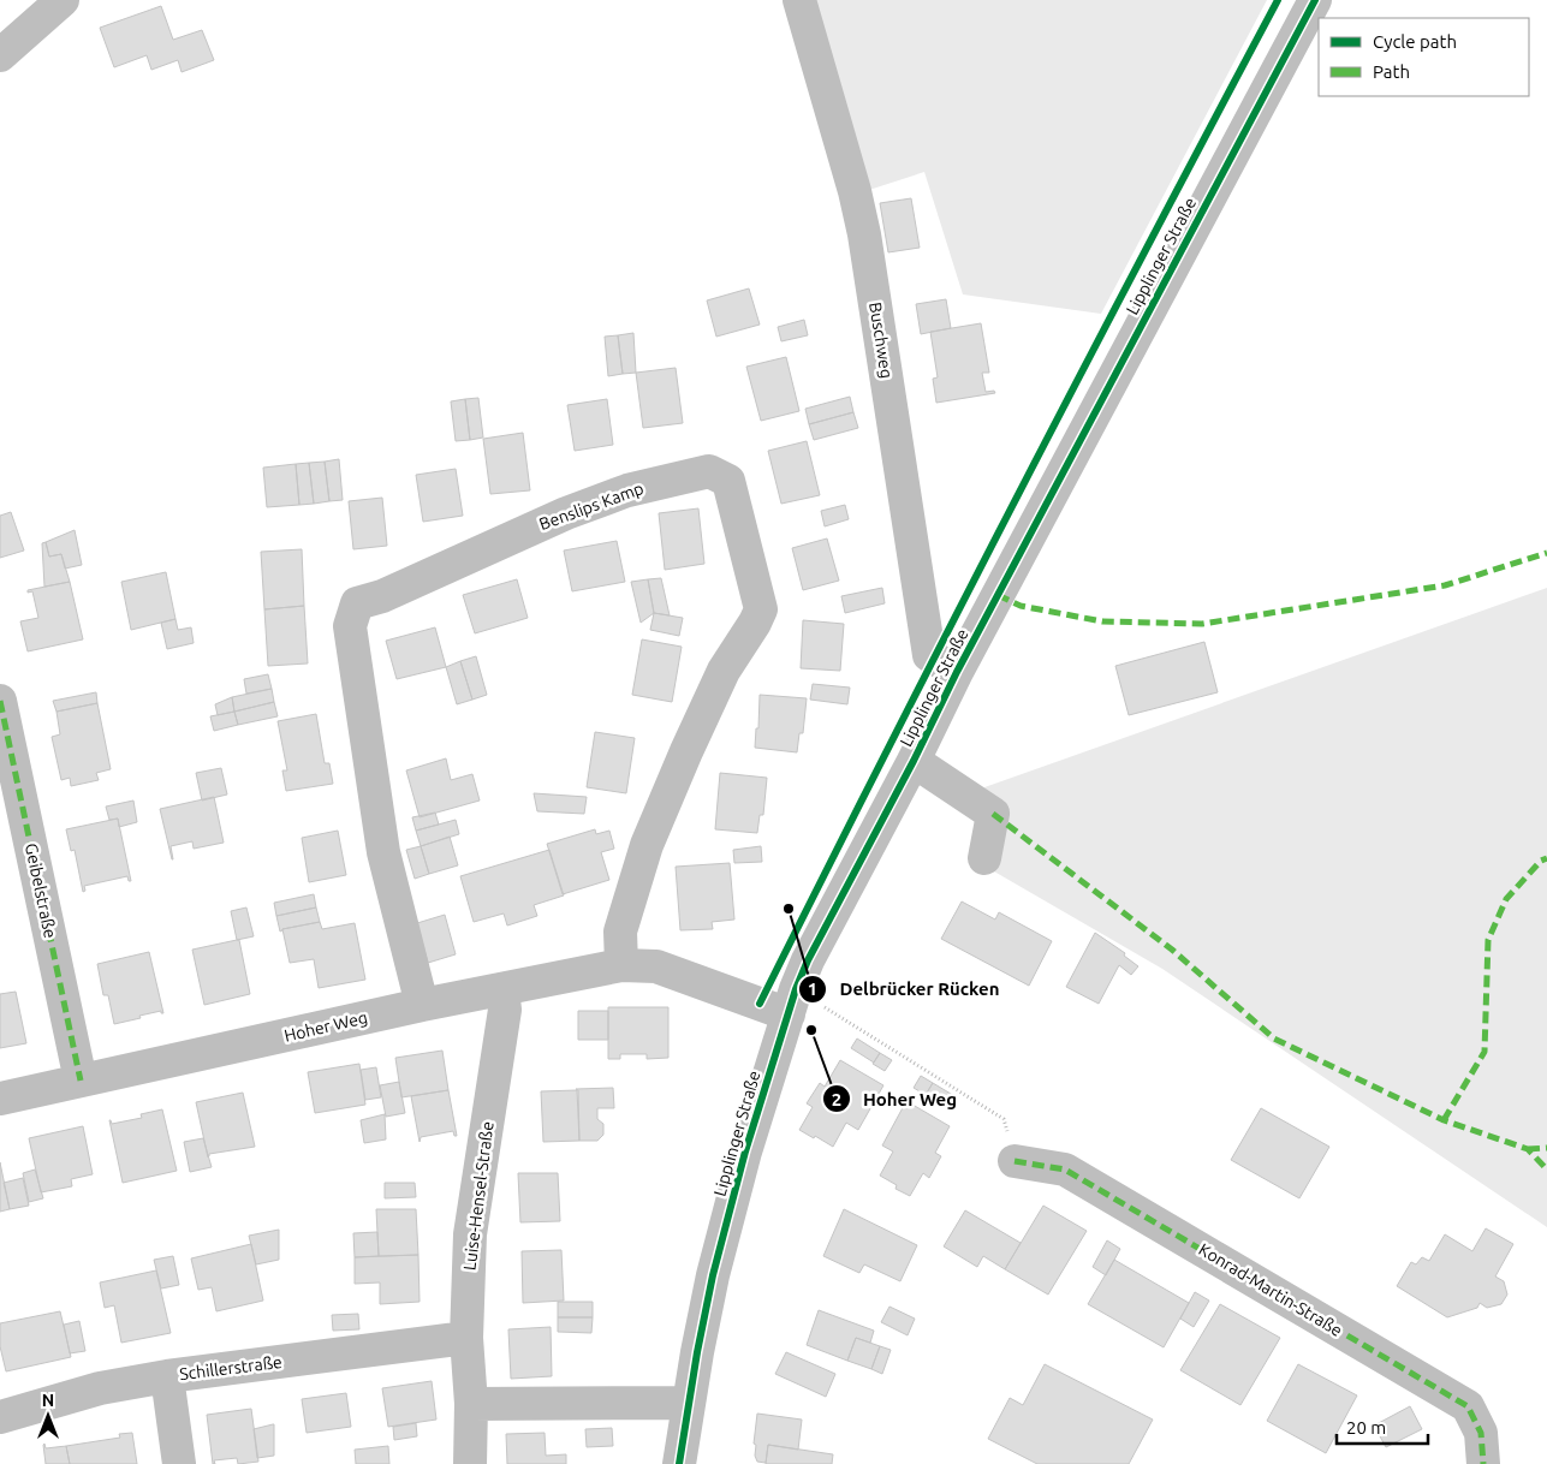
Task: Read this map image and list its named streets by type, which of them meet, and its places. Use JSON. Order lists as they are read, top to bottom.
{
  "streets": {
    "street": [
      "Lipplinger Straße",
      "Buschweg",
      "Benslips Kamp",
      "Geibelstraße",
      "Hoher Weg",
      "Luise-Hensel-Straße",
      "Konrad-Martin-Straße",
      "Schillerstraße"
    ]
  },
  "crossings": [
    ["Lipplinger Straße", "Buschweg"],
    ["Lipplinger Straße", "Hoher Weg"],
    ["Benslips Kamp", "Hoher Weg"],
    ["Geibelstraße", "Hoher Weg"],
    ["Hoher Weg", "Luise-Hensel-Straße"],
    ["Luise-Hensel-Straße", "Schillerstraße"]
  ],
  "places": ["Delbrücker Rücken", "Hoher Weg"],
  "legend": ["Cycle path", "Path"],
  "scale_bar": "20 m",
  "north": "top"
}
